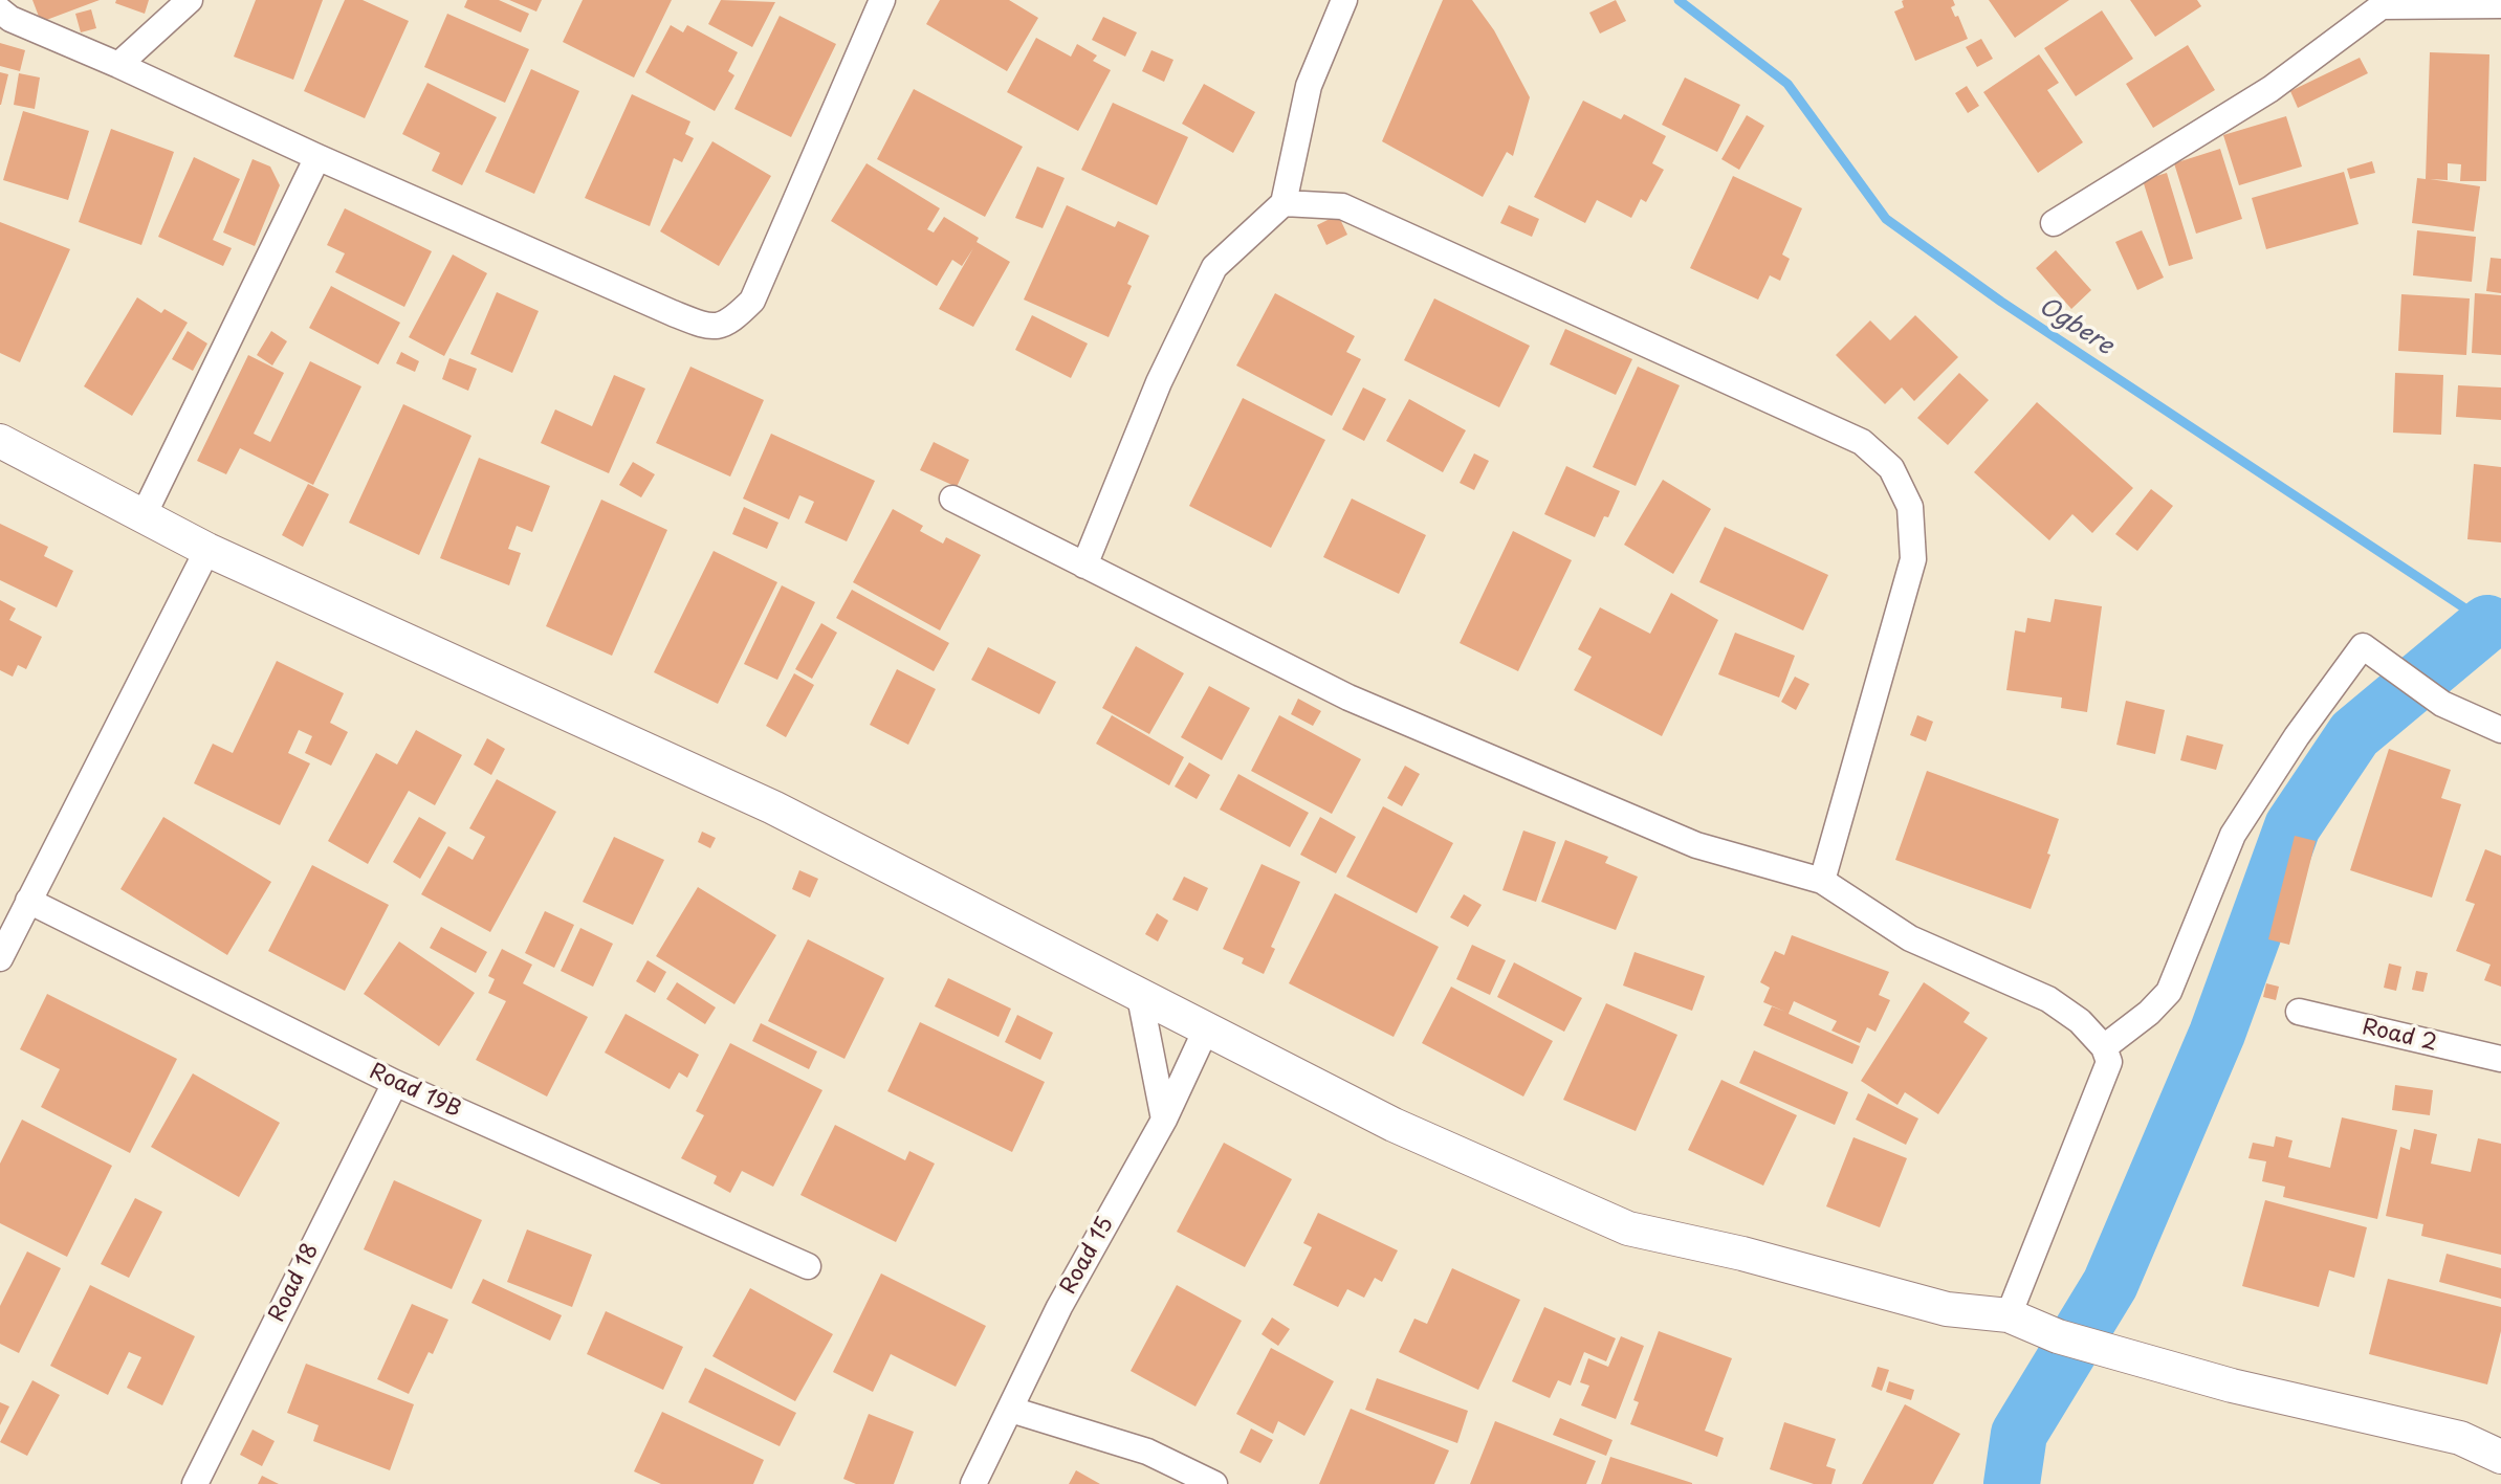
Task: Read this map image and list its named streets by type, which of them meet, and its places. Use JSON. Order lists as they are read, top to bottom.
{
  "streets": {
    "street": [
      "Road 2",
      "Road 19B",
      "Road 15",
      "Road 18"
    ]
  },
  "crossings": [
    ["Road 19B", "Road 18"]
  ],
  "water": ["Ogbere"]
}
